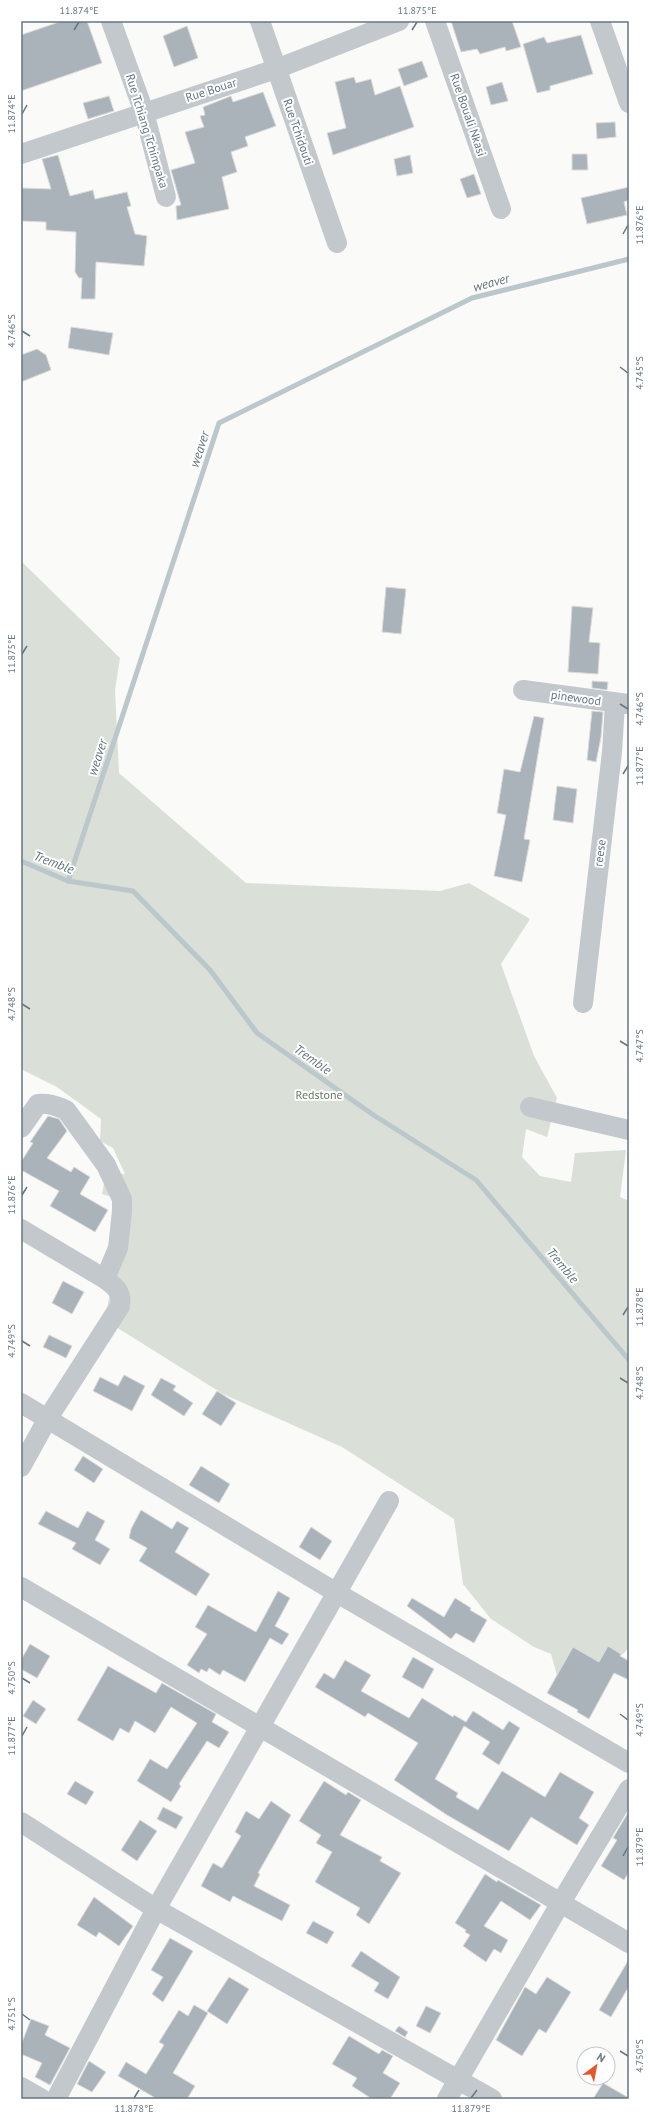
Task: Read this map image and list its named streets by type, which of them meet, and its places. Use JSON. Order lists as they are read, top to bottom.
{
  "streets": {
    "street": [
      "Rue Bouar",
      "Rue Bouali Nkasi",
      "Rue Tchiang Tchimpaka",
      "Rue Tchidouti",
      "pinewood",
      "reese"
    ]
  },
  "crossings": [
    ["Rue Bouar", "Rue Tchiang Tchimpaka"],
    ["Rue Bouar", "Rue Tchidouti"],
    ["pinewood", "reese"]
  ],
  "water": ["weaver", "Tremble"],
  "parks": ["Redstone"],
  "north": "top right",
  "coordinates": [
    "11.874°E",
    "11.875°E",
    "11.876°E",
    "4.746°S",
    "4.745°S",
    "11.877°E",
    "4.748°S",
    "4.747°S",
    "11.878°E",
    "4.749°S",
    "4.750°S",
    "11.879°E",
    "4.751°S"
  ]
}
